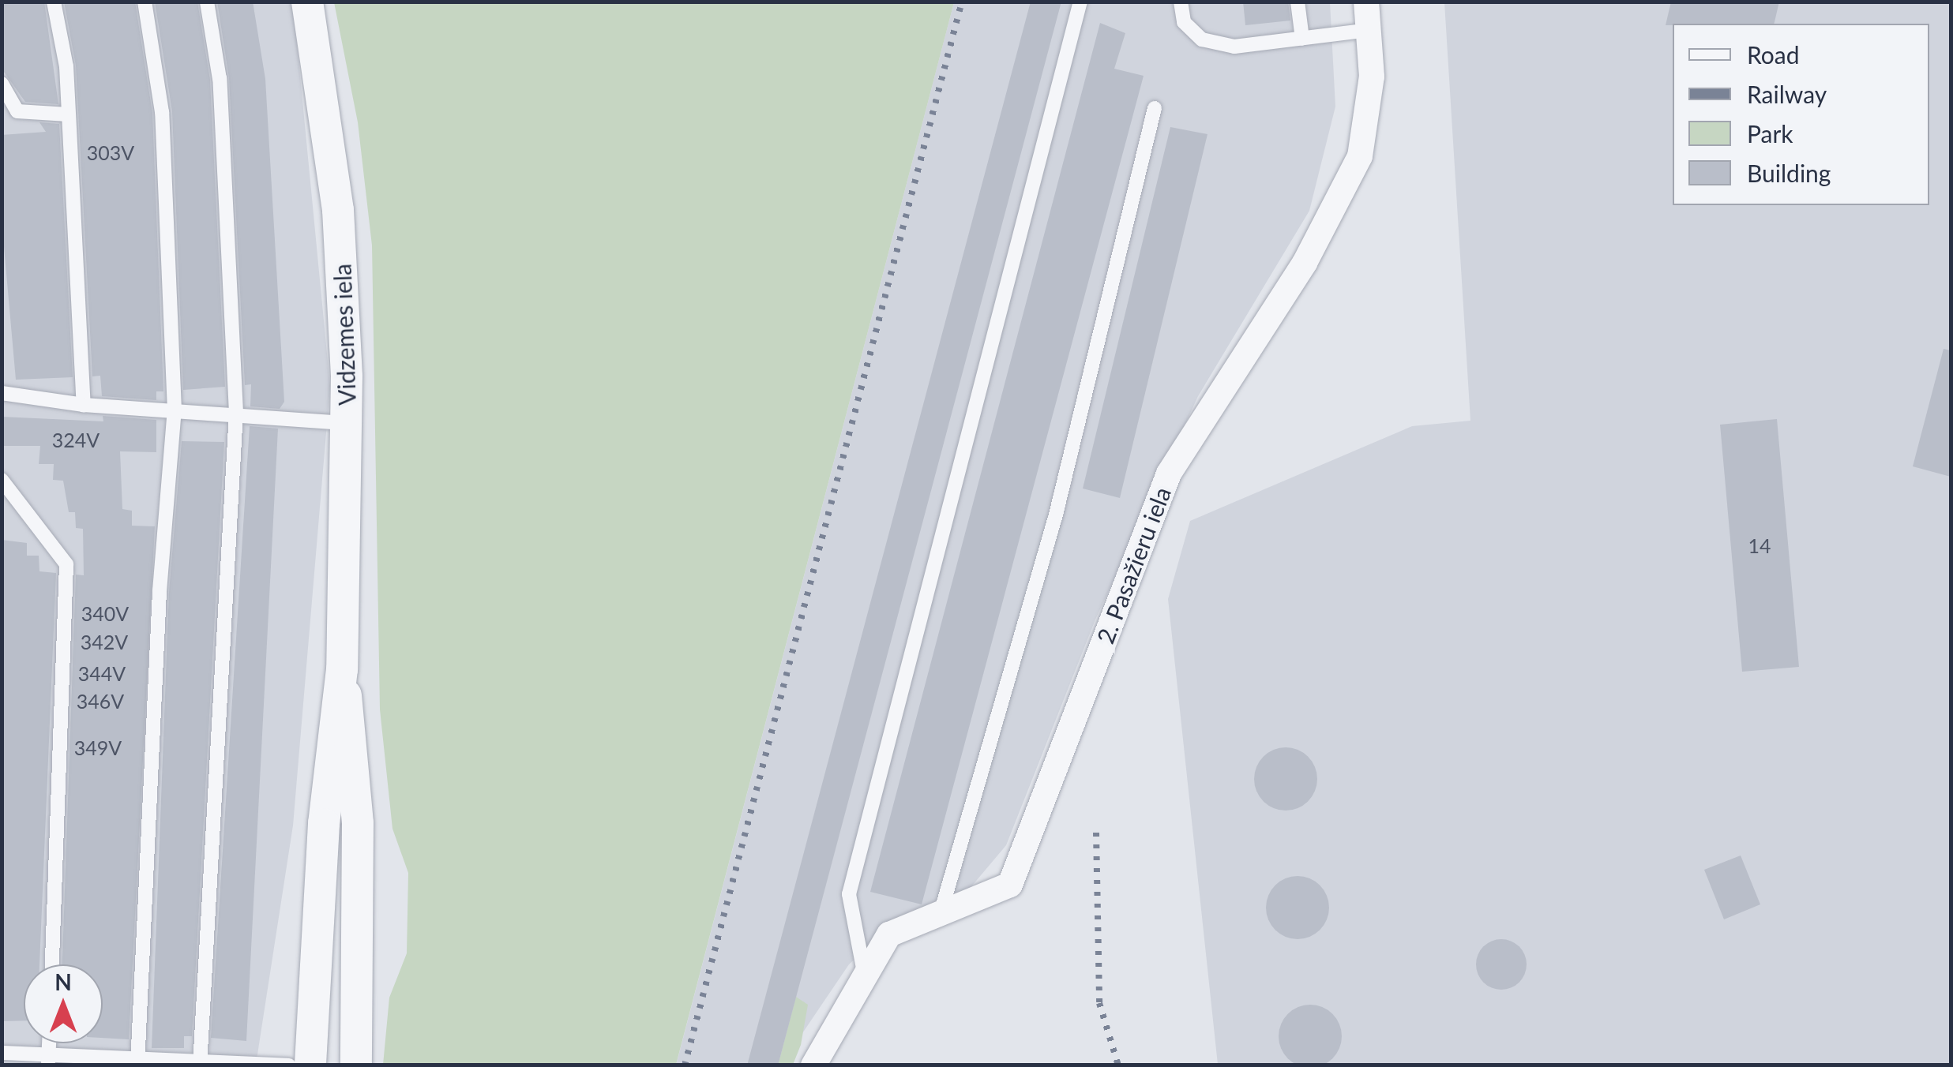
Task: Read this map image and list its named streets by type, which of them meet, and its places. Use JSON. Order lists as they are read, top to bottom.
{
  "streets": {
    "street": ["Vidzemes iela", "2. Pasažieru iela"]
  },
  "house_numbers": [
    "303V",
    "324V",
    "14",
    "340V",
    "342V",
    "344V",
    "346V",
    "349V"
  ],
  "legend": [
    "Road",
    "Railway",
    "Park",
    "Building"
  ],
  "north": "top"
}
